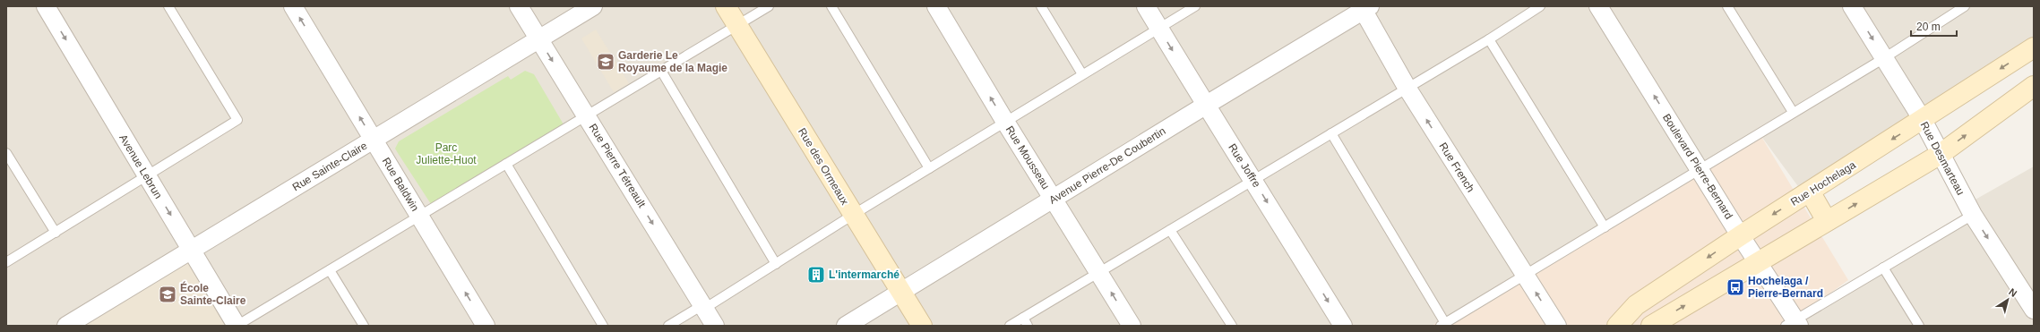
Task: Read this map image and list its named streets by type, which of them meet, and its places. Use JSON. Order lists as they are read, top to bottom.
{
  "streets": {
    "main road": ["Rue des Ormeaux", "Rue Hochelaga"],
    "street": [
      "Rue Mousseau",
      "Rue Desmarteau",
      "Rue Pierre Tétreault",
      "Avenue Pierre-De Coubertin",
      "Rue Joffre",
      "Avenue Lebrun",
      "Rue Sainte-Claire",
      "Boulevard Pierre-Bernard",
      "Rue French",
      "Rue Baldwin"
    ]
  },
  "crossings": [
    ["Rue Mousseau", "Avenue Pierre-De Coubertin"],
    ["Rue Desmarteau", "Rue Hochelaga"],
    ["Rue Pierre Tétreault", "Rue Sainte-Claire"],
    ["Avenue Pierre-De Coubertin", "Rue Joffre"],
    ["Avenue Pierre-De Coubertin", "Rue des Ormeaux"],
    ["Avenue Pierre-De Coubertin", "Rue French"],
    ["Avenue Lebrun", "Rue Sainte-Claire"],
    ["Rue Sainte-Claire", "Rue Baldwin"],
    ["Boulevard Pierre-Bernard", "Rue Hochelaga"]
  ],
  "one_way": [
    "Rue Mousseau",
    "Rue Desmarteau",
    "Rue Pierre Tétreault",
    "Rue Joffre",
    "Avenue Lebrun",
    "Boulevard Pierre-Bernard",
    "Rue French",
    "Rue Baldwin"
  ],
  "parks": ["Parc Juliette-Huot"],
  "places": {
    "school or university": ["Garderie Le Royaume de la Magie", "École Sainte-Claire"],
    "building": ["L'intermarché"],
    "bus stop": ["Hochelaga / Pierre-Bernard"]
  },
  "scale_bar": "20 m",
  "north": "top right"
}
